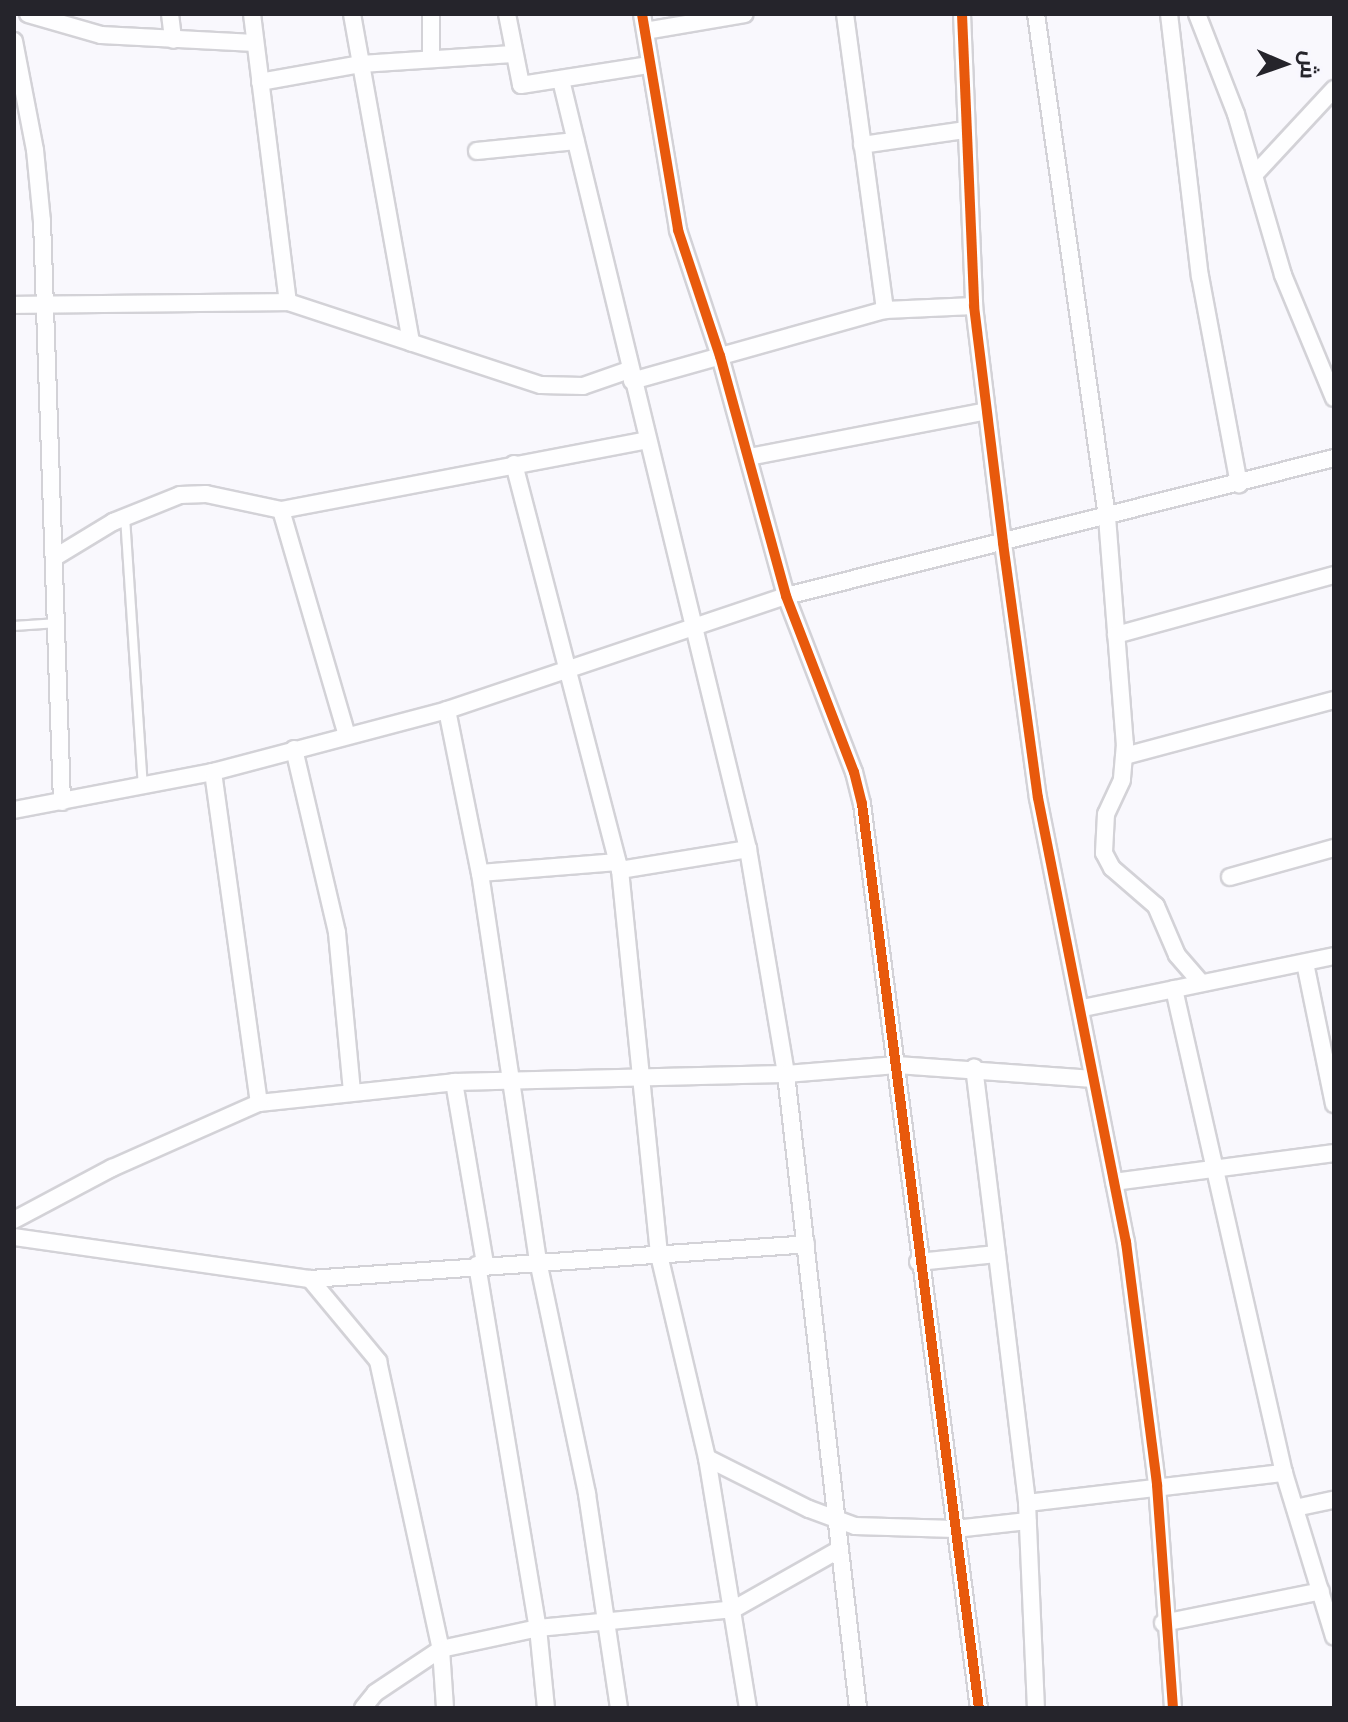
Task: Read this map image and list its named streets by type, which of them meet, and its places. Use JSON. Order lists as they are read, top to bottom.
{
  "north": "right"
}
